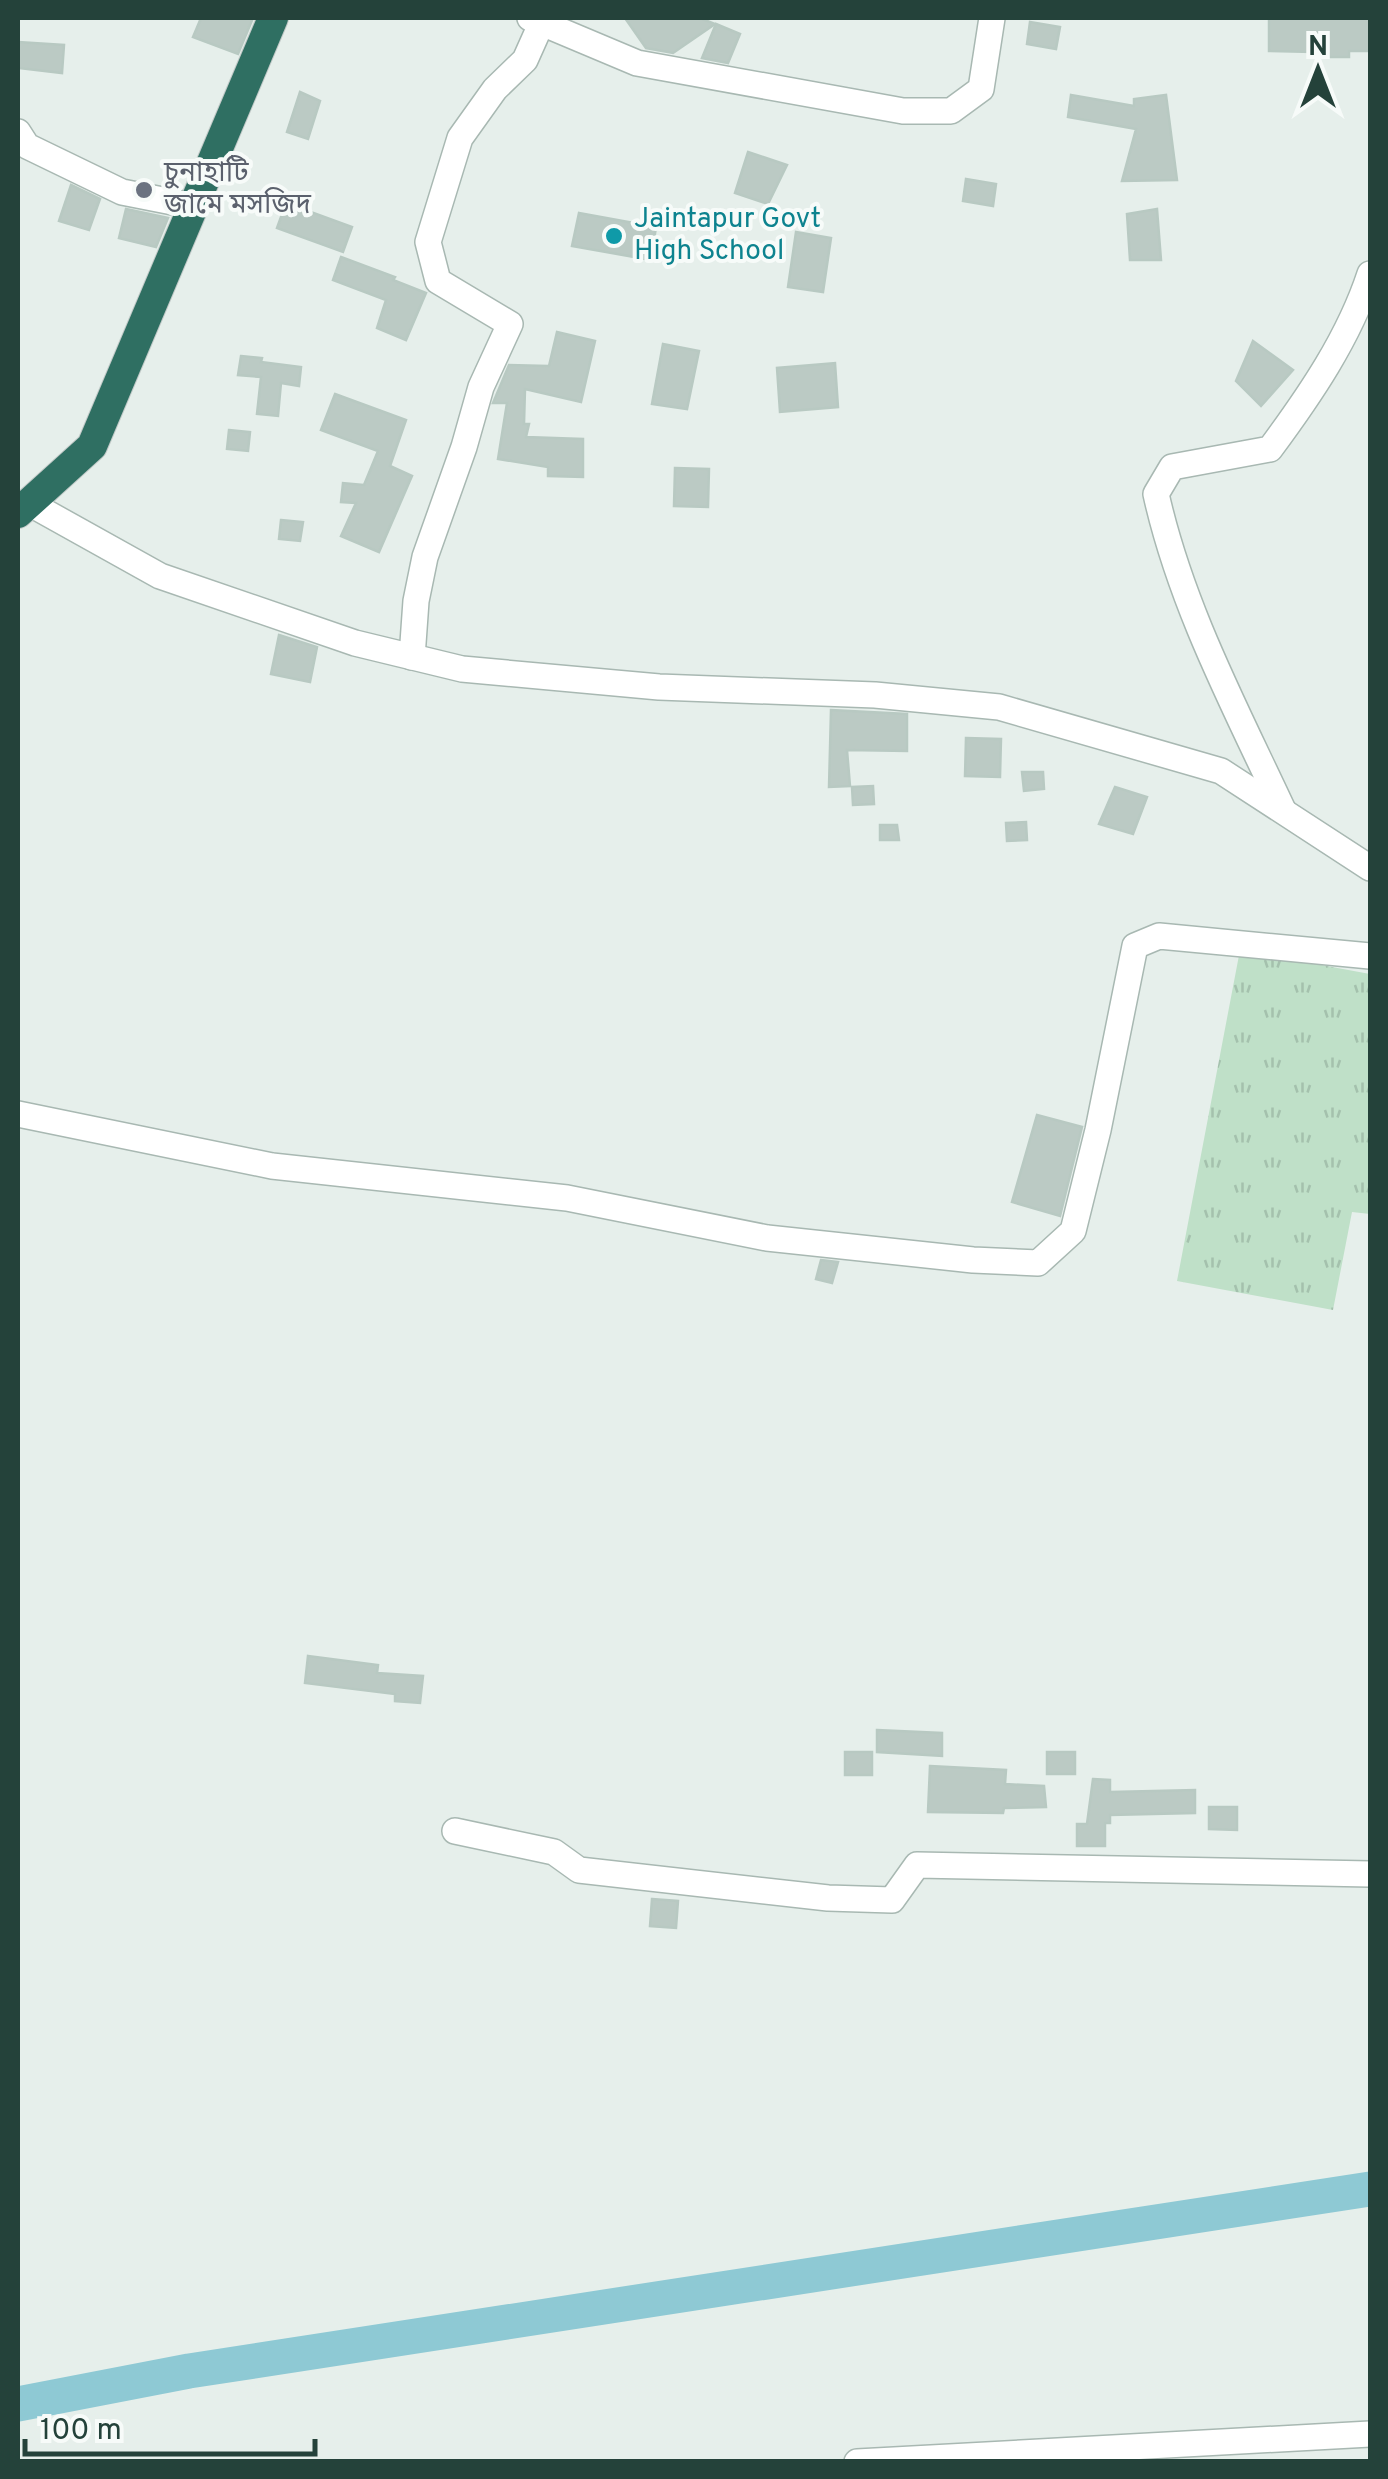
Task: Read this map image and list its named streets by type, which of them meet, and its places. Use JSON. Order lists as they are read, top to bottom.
{
  "places": ["চুনাহাটি জামে মসজিদ", "Jaintapur Govt High School"],
  "scale_bar": "100 m",
  "north": "top"
}
